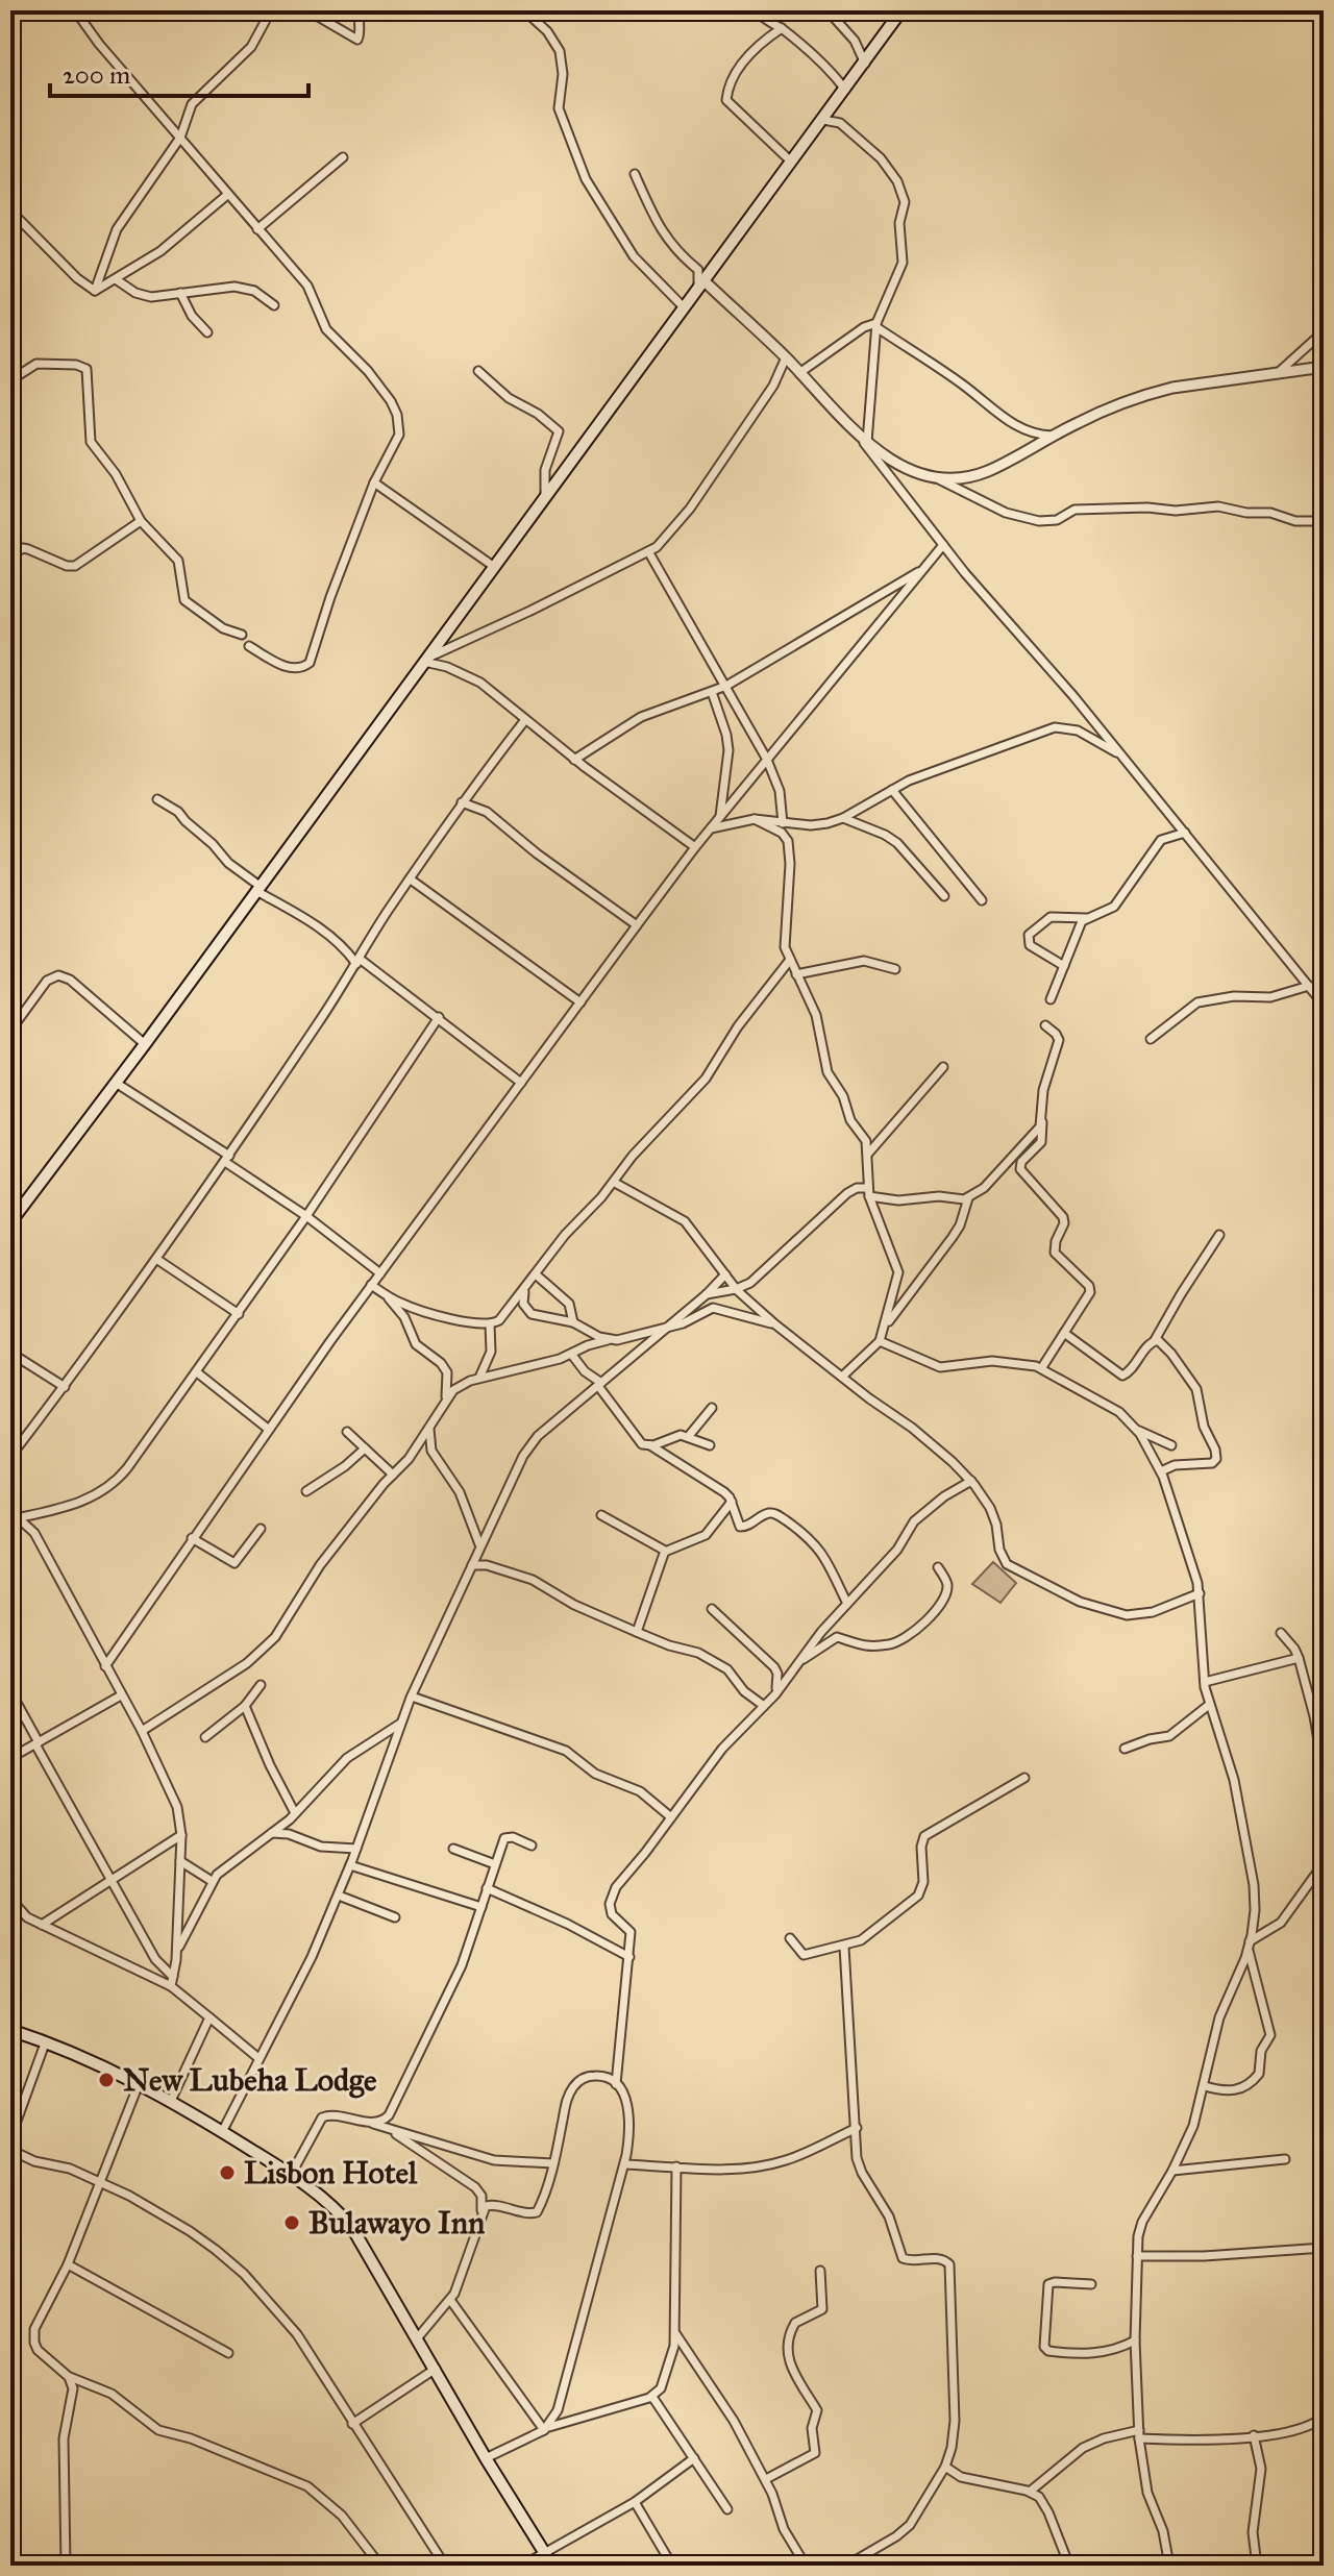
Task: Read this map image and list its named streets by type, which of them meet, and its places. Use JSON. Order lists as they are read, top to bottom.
{
  "places": ["New Lubeha Lodge", "Lisbon Hotel", "Bulawayo Inn"],
  "scale_bar": "200 m"
}
